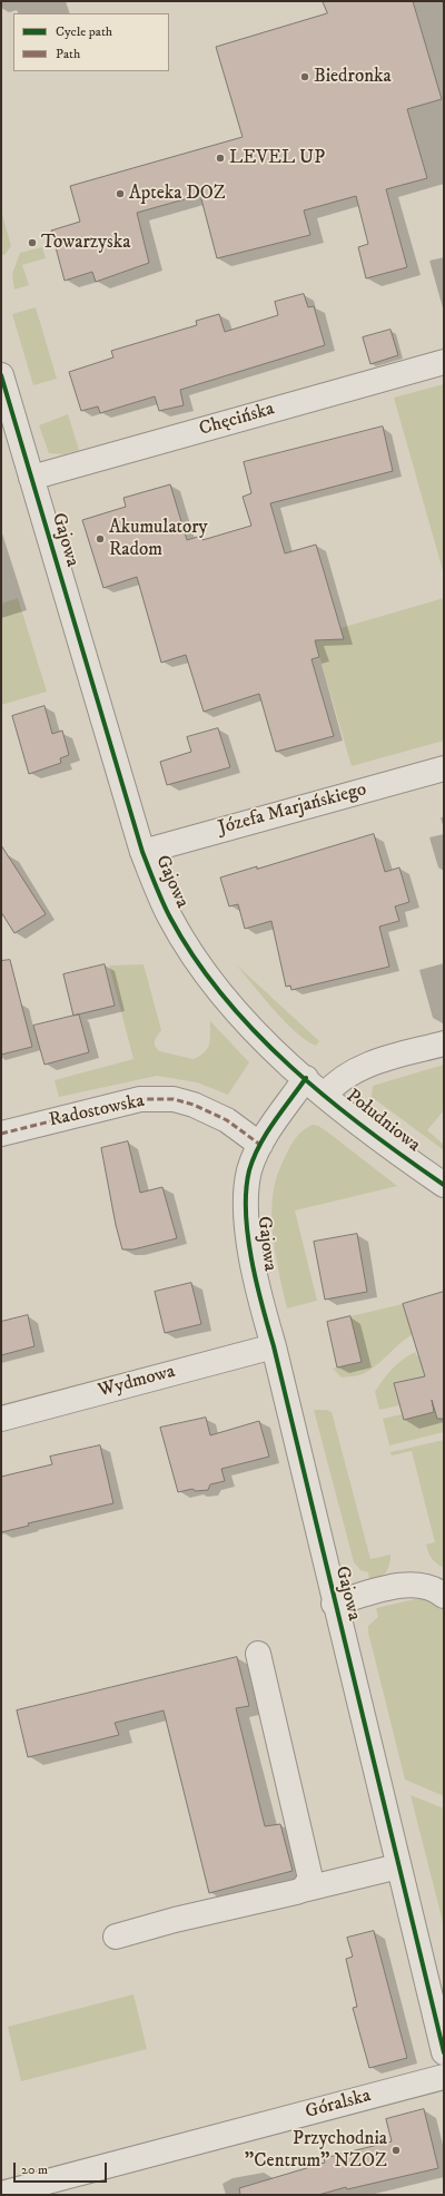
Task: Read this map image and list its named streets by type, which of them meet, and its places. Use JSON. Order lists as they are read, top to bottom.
{
  "streets": {
    "street": [
      "Chęcińska",
      "Gajowa",
      "Józefa Marjańskiego",
      "Radostowska",
      "Południowa",
      "Wydmowa",
      "Góralska"
    ]
  },
  "crossings": [
    ["Chęcińska", "Gajowa"],
    ["Gajowa", "Józefa Marjańskiego"],
    ["Gajowa", "Radostowska"],
    ["Gajowa", "Południowa"],
    ["Gajowa", "Wydmowa"]
  ],
  "places": [
    "Biedronka",
    "LEVEL UP",
    "Apteka DOZ",
    "Towarzyska",
    "Akumulatory Radom",
    "Przychodnia \"Centrum\" NZOZ"
  ],
  "legend": ["Cycle path", "Path"],
  "scale_bar": "20 m"
}
